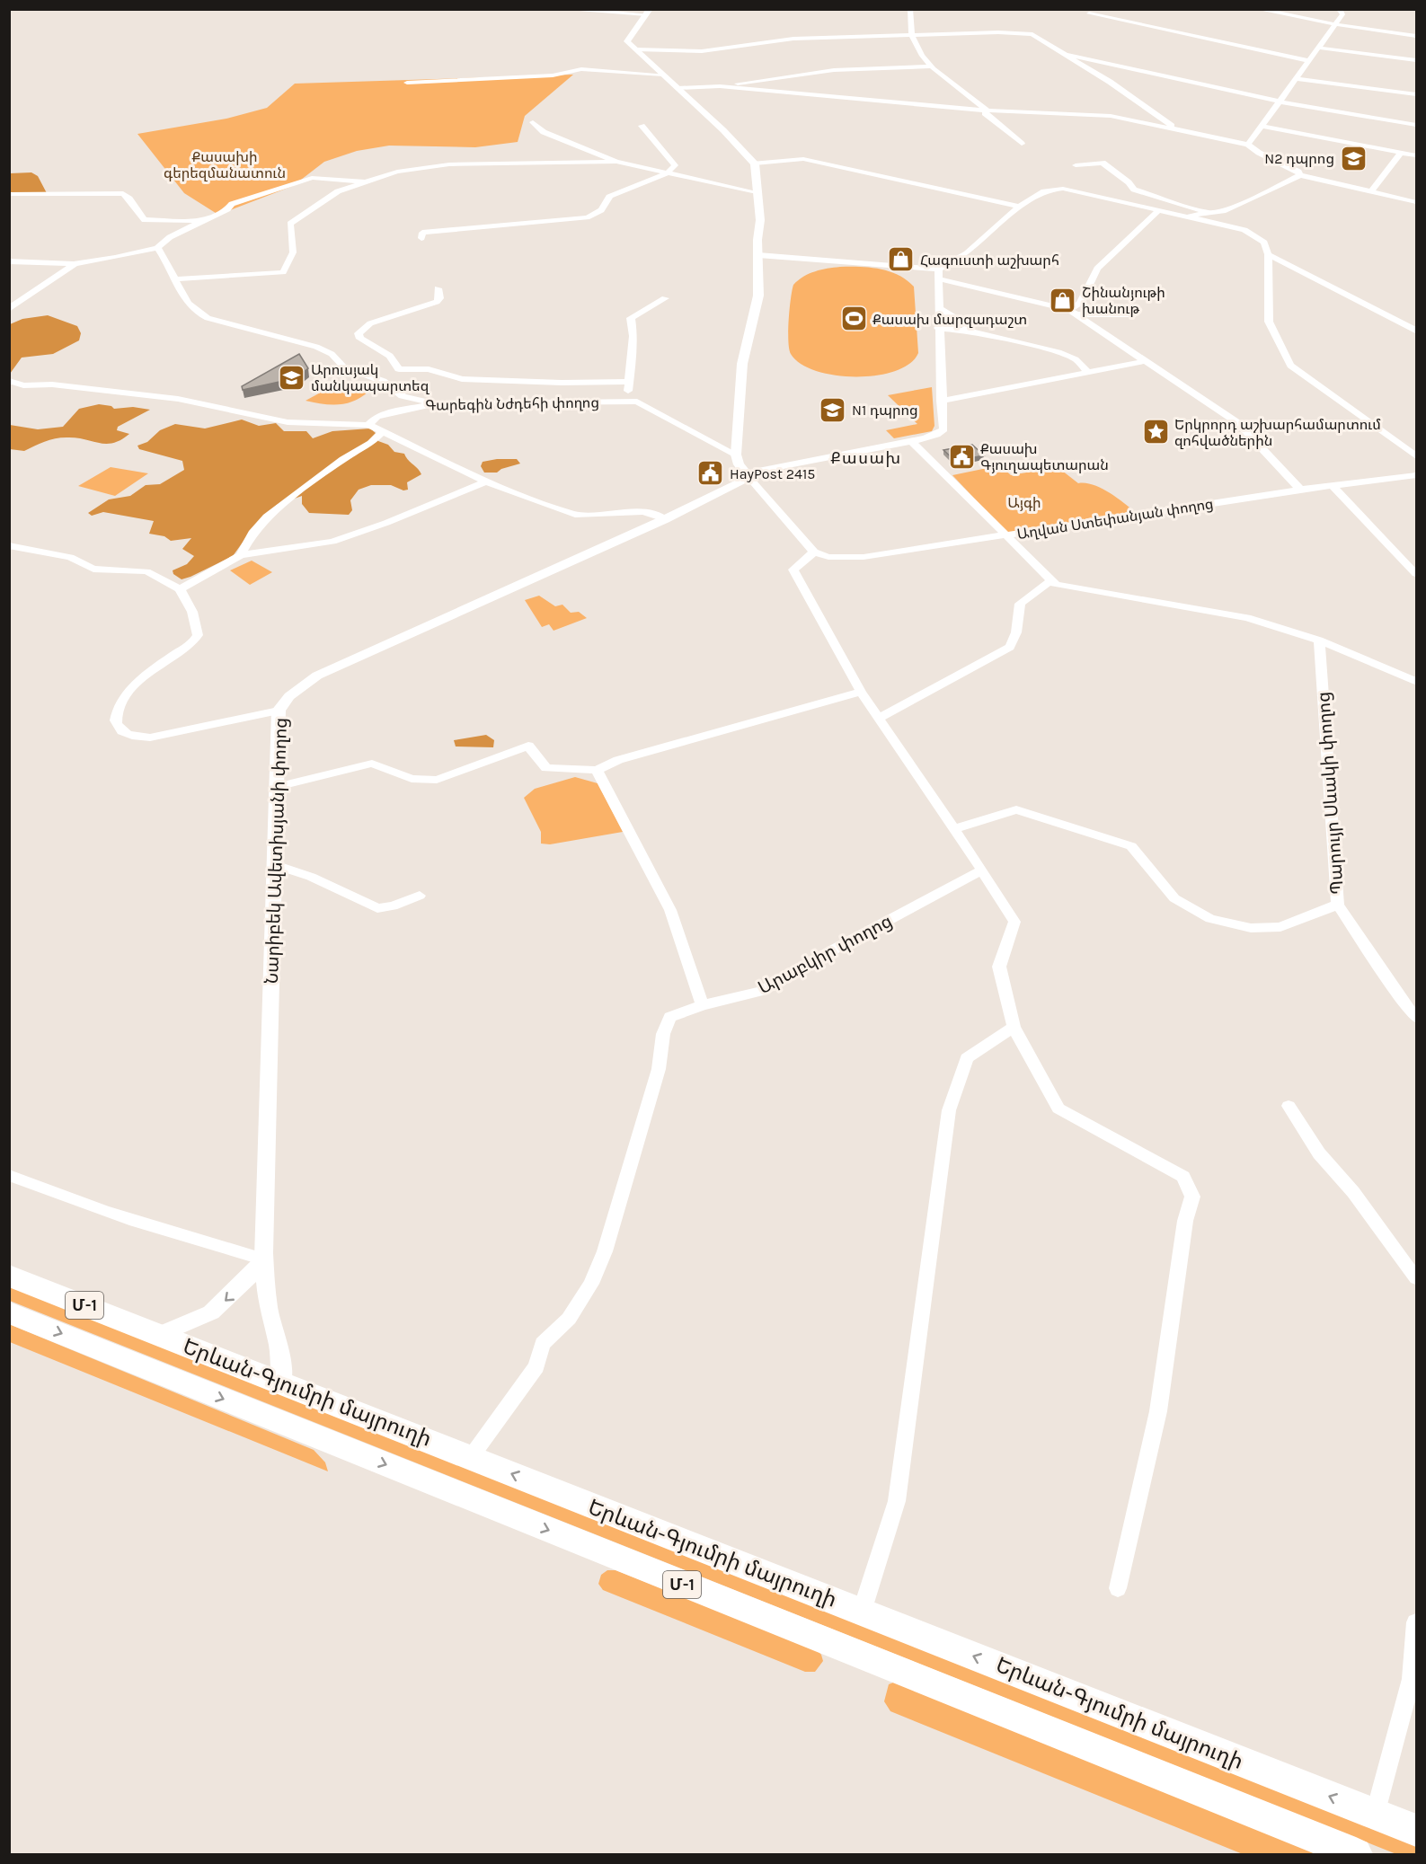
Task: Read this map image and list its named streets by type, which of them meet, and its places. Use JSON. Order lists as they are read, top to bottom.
{
  "streets": {
    "highway": ["Մ-1", "Երևան-Գյումրի մայրուղի"],
    "street": [
      "Գարեգին Նժդեհի փողոց",
      "Աղվան Ստեփանյան փողոց",
      "Պարույր Սևակի փողոց",
      "Նարիբեկ Ավետիսյանի փողոց",
      "Արաբկիր փողոց"
    ]
  },
  "crossings": [
    ["Նարիբեկ Ավետիսյանի փողոց", "Երևան-Գյումրի մայրուղի"],
    ["Արաբկիր փողոց", "Երևան-Գյումրի մայրուղի"]
  ],
  "districts": ["Քասախ"],
  "parks": ["Քասախի գերեզմանատուն", "Այգի"],
  "places": {
    "school or university": ["N2 դպրոց", "Արուսյակ մանկապարտեզ", "N1 դպրոց"],
    "shop": ["Հագուստի աշխարհ", "Շինանյութի խանութ"],
    "sports": ["Քասախ մարզադաշտ"],
    "place": ["Երկրորդ աշխարհամարտում զոհվածներին"],
    "public building": ["Քասախ Գյուղապետարան", "HayPost 2415"]
  }
}
